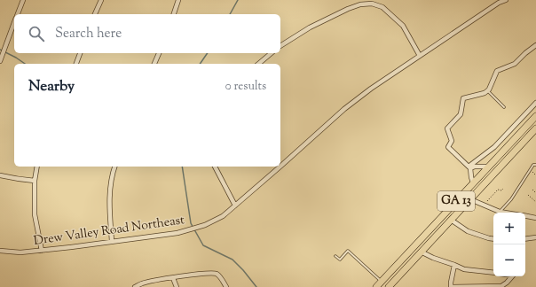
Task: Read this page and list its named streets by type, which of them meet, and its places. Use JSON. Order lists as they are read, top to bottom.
{
  "streets": {
    "main road": ["GA 13"],
    "street": ["Drew Valley Road Northeast"]
  },
  "page": {
    "search": "Search here",
    "heading": ["Nearby", "0 results"],
    "map_buttons": ["+", "−"]
  }
}
